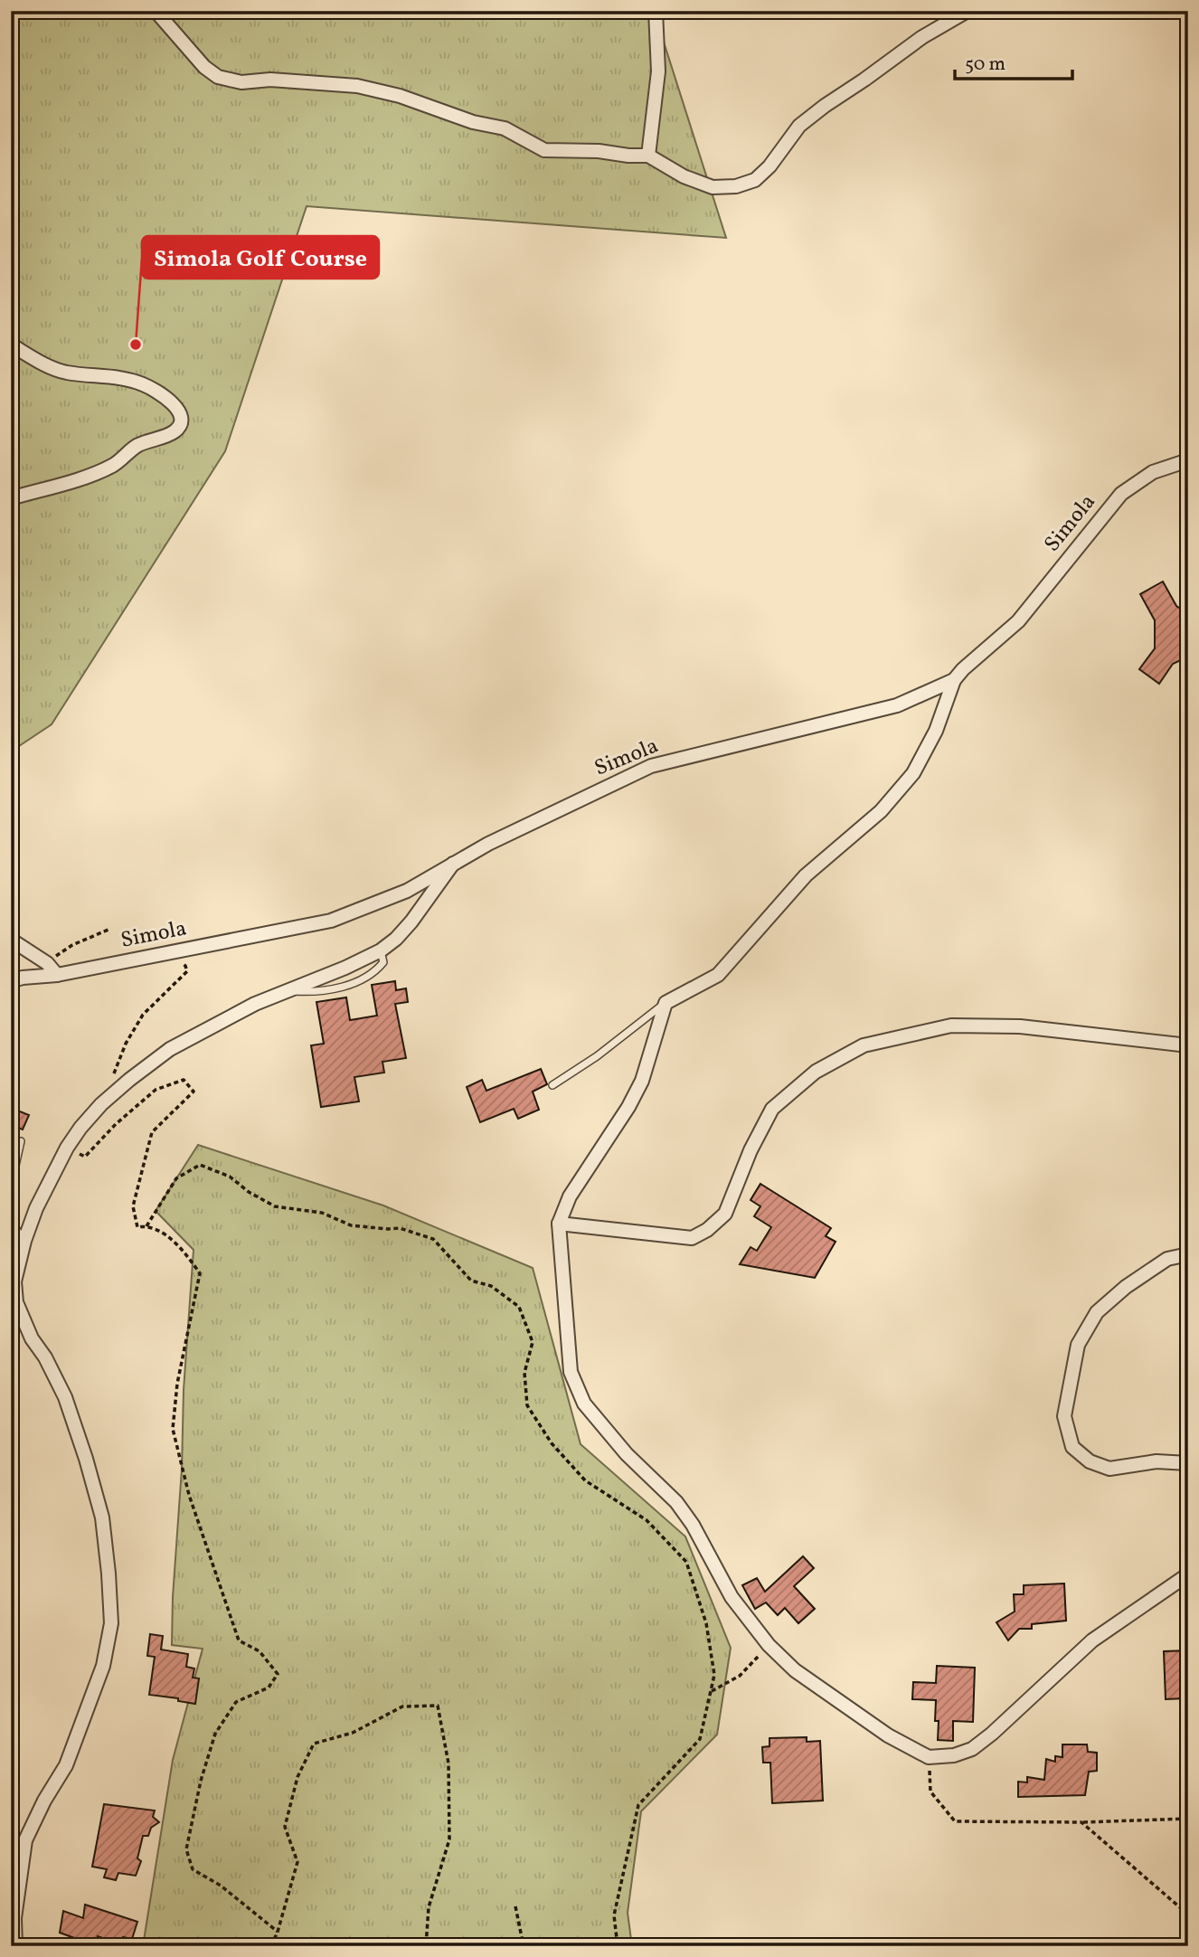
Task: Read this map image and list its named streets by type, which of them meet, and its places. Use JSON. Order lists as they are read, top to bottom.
{
  "streets": {
    "street": ["Simola"]
  },
  "places": ["Simola Golf Course"],
  "scale_bar": "50 m"
}
